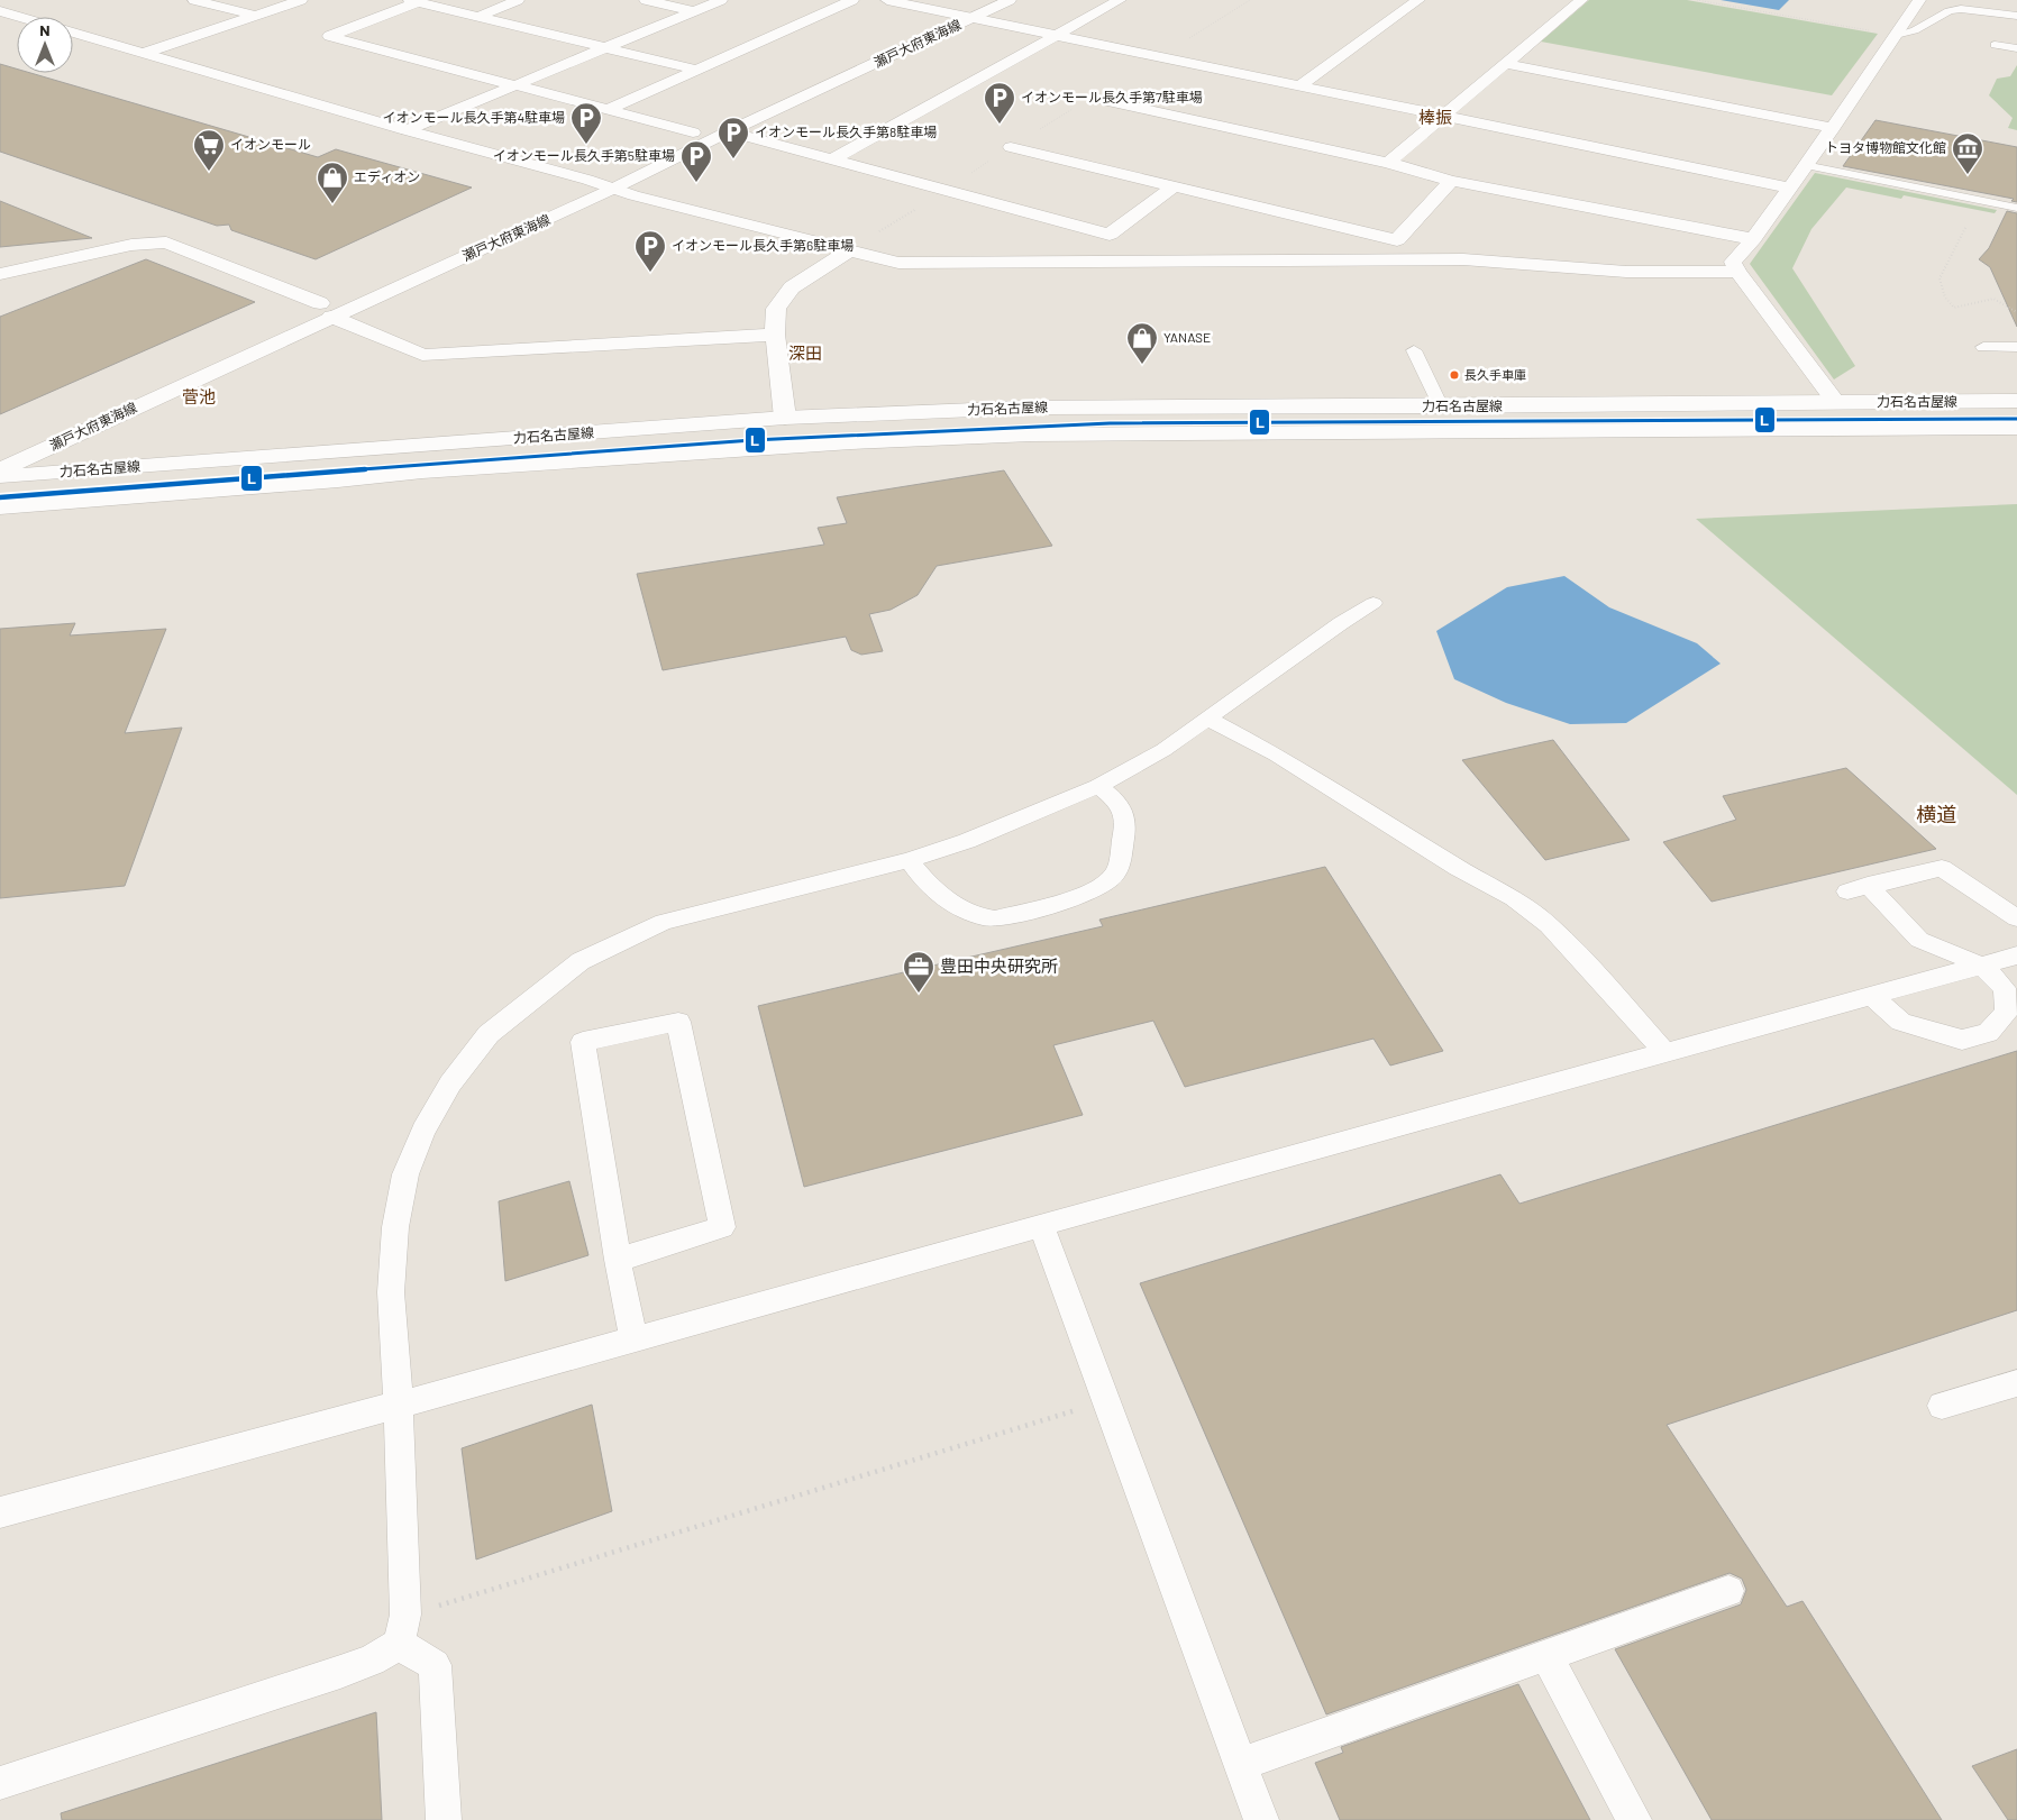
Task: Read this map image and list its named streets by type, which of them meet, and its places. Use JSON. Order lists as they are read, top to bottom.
{
  "streets": {
    "street": ["瀬戸大府東海線", "力石名古屋線"]
  },
  "districts": [
    "棒振",
    "深田",
    "菅池",
    "横道"
  ],
  "places": {
    "parking": [
      "イオンモール長久手第7駐車場",
      "イオンモール長久手第4駐車場",
      "イオンモール長久手第8駐車場",
      "イオンモール長久手第5駐車場",
      "イオンモール長久手第6駐車場"
    ],
    "supermarket": ["イオンモール"],
    "museum": ["トヨタ博物館文化館"],
    "shop": ["エディオン", "YANASE"],
    "other": ["長久手車庫"],
    "office": ["豊田中央研究所"]
  },
  "lines": ["transit line L"],
  "north": "top"
}
